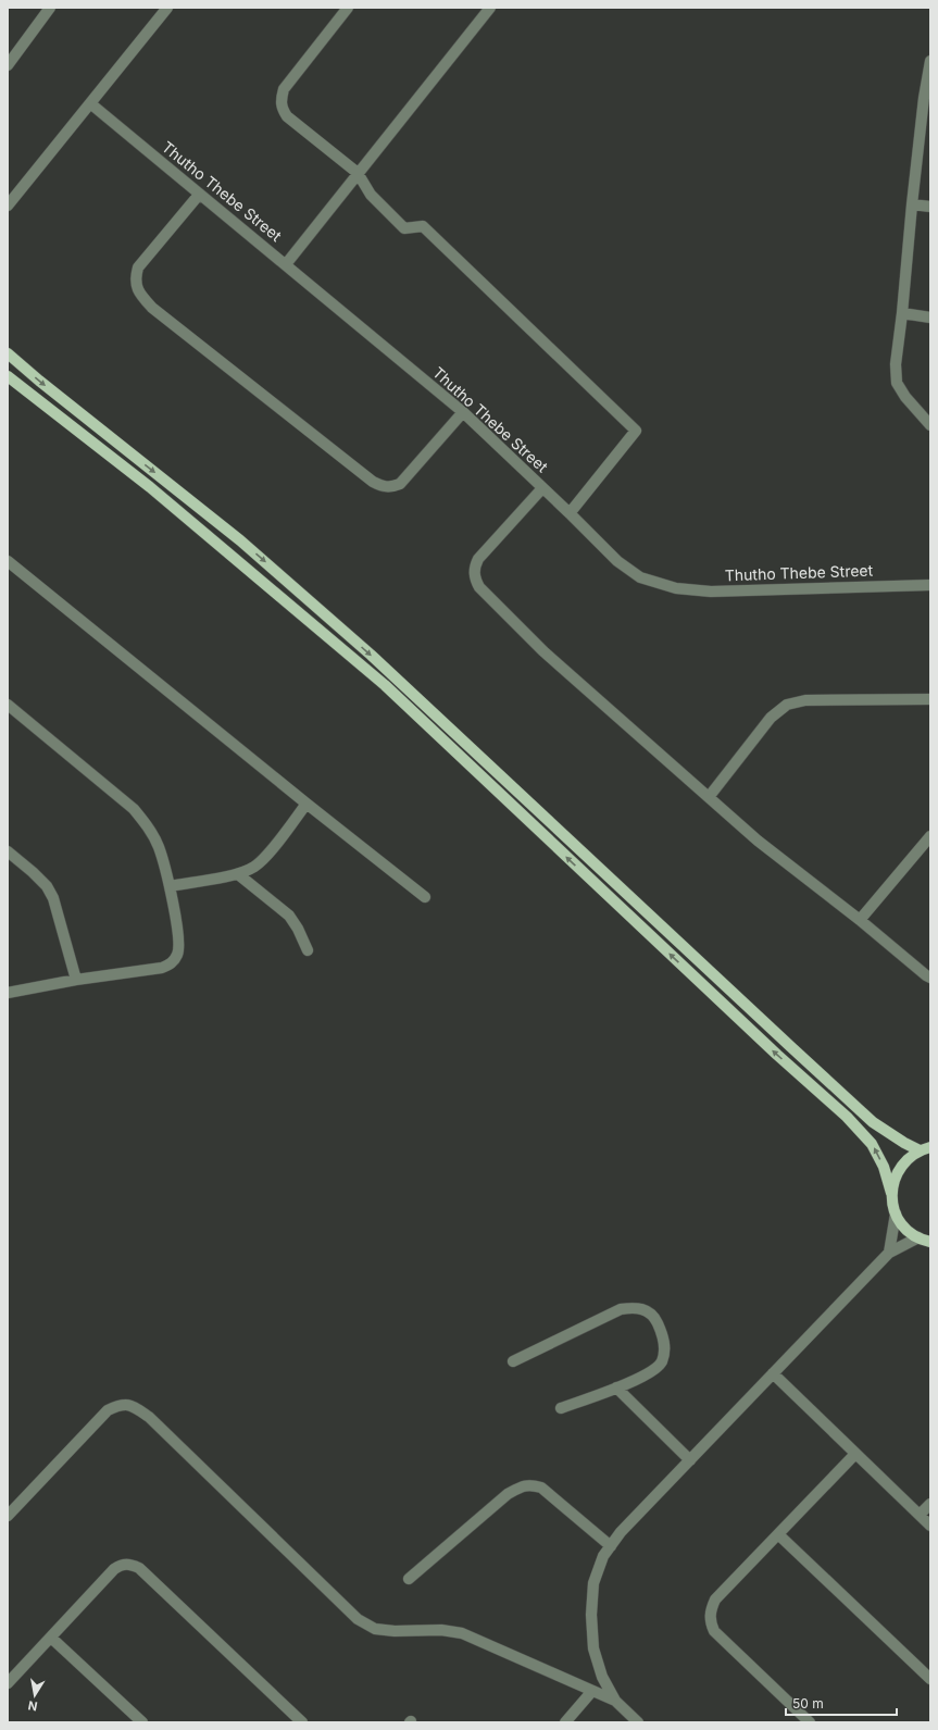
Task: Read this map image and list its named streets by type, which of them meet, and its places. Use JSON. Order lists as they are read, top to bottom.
{
  "streets": {
    "street": ["Thutho Thebe Street"]
  },
  "scale_bar": "50 m",
  "north": "bottom"
}
